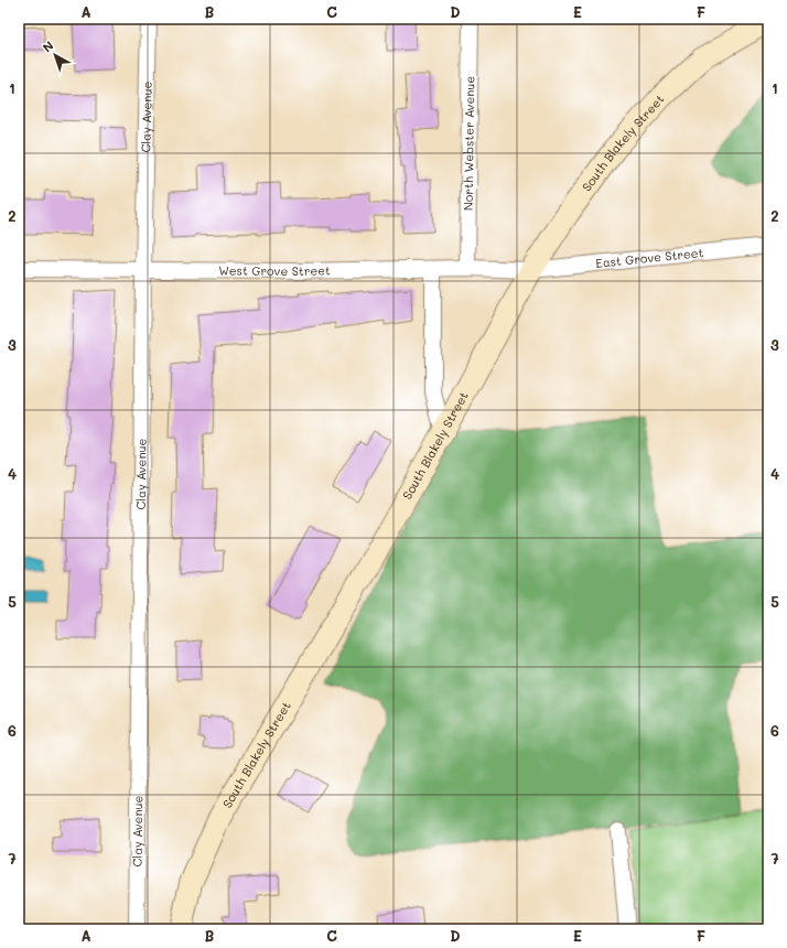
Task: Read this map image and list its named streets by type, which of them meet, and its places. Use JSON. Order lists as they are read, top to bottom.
{
  "streets": {
    "main road": ["South Blakely Street"],
    "street": [
      "Clay Avenue",
      "North Webster Avenue",
      "East Grove Street",
      "West Grove Street"
    ]
  },
  "crossings": [
    ["Clay Avenue", "West Grove Street"],
    ["North Webster Avenue", "West Grove Street"],
    ["South Blakely Street", "East Grove Street"],
    ["South Blakely Street", "West Grove Street"],
    ["East Grove Street", "West Grove Street"]
  ],
  "north": "top left",
  "grid": {
    "columns": [
      "A",
      "B",
      "C",
      "D",
      "E",
      "F"
    ],
    "rows": [
      "1",
      "2",
      "3",
      "4",
      "5",
      "6",
      "7"
    ]
  }
}
